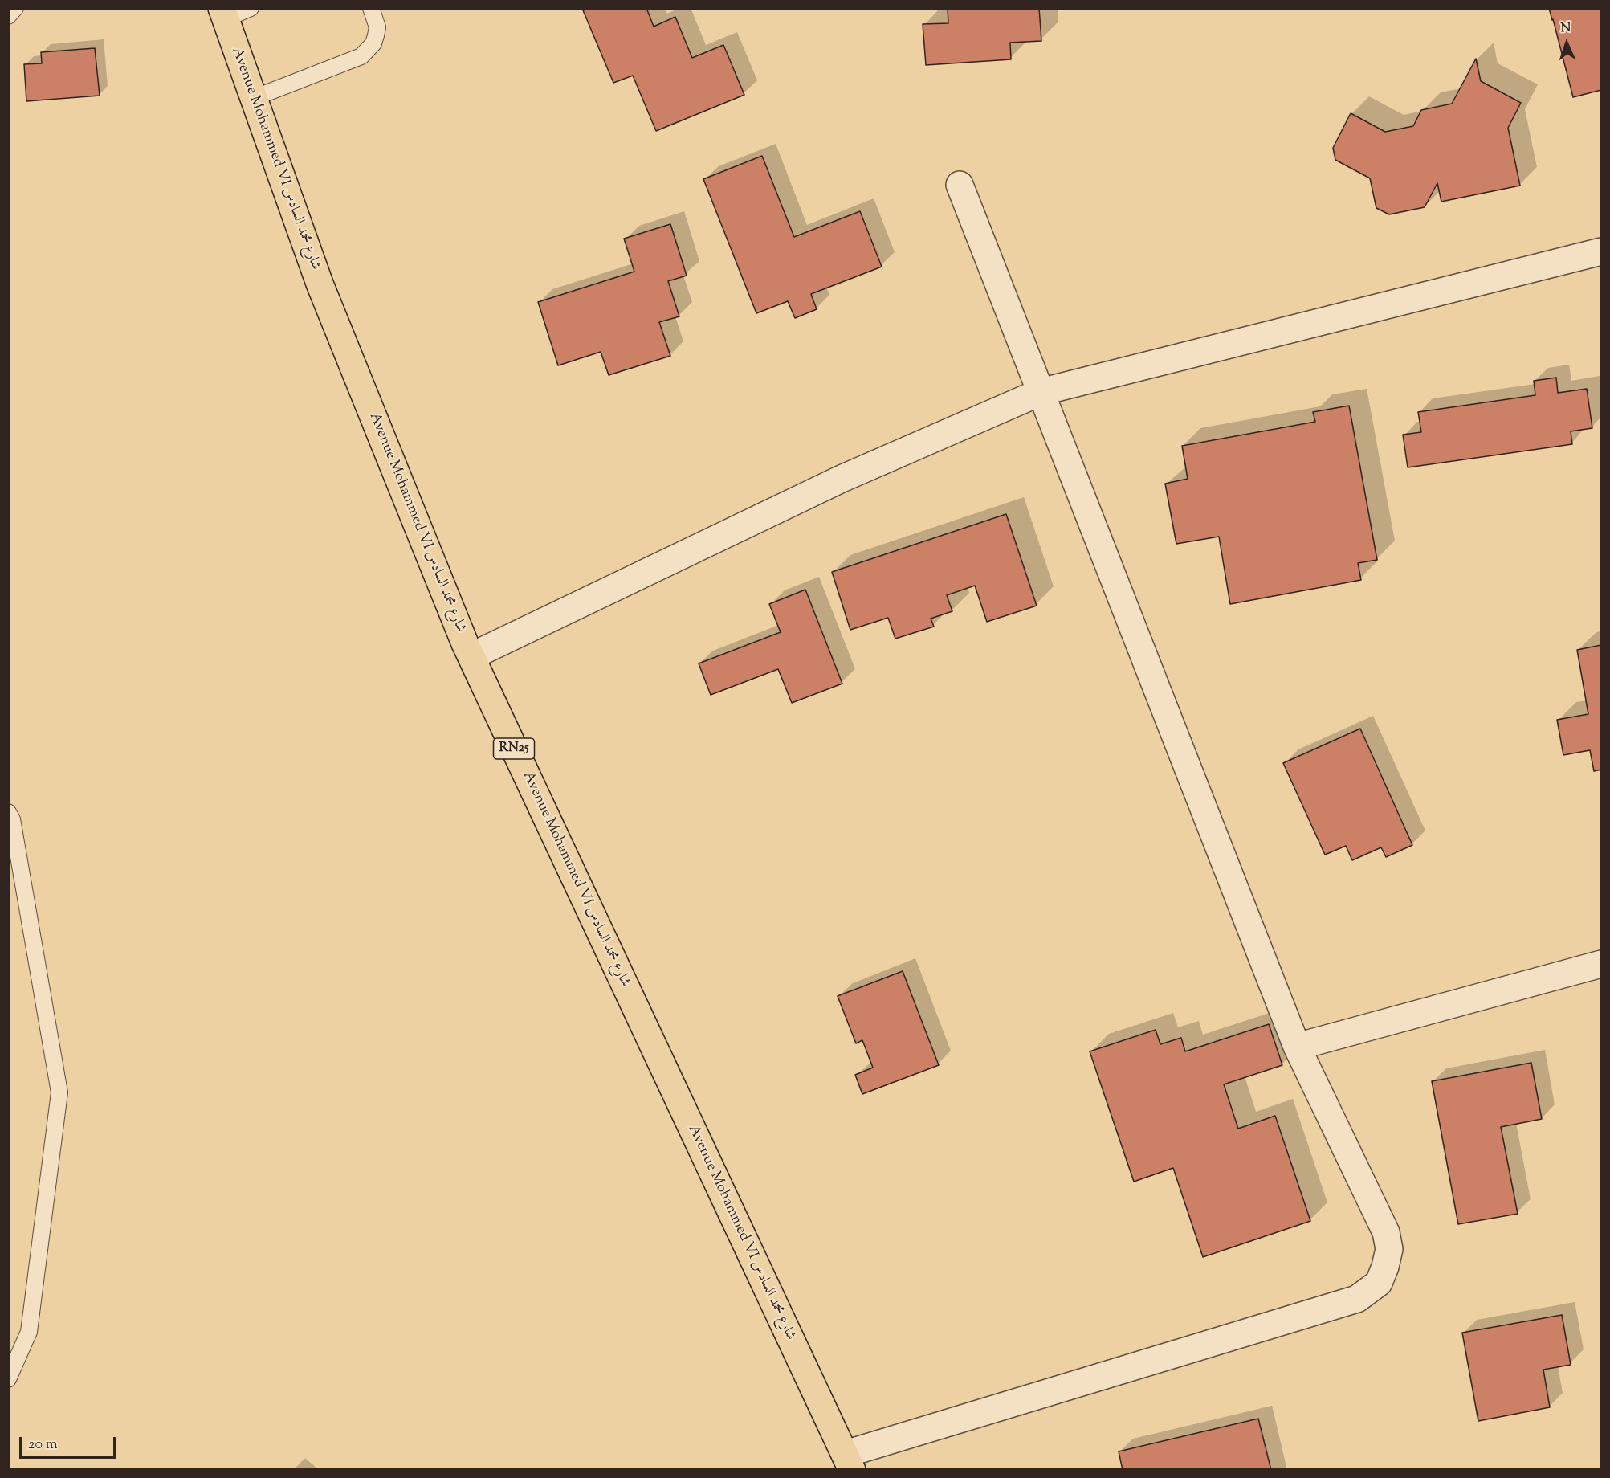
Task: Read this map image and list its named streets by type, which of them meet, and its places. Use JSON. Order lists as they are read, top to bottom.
{
  "streets": {
    "main road": ["Avenue Mohammed VI شارع محمد السادس", "RN25"]
  },
  "scale_bar": "20 m",
  "north": "top"
}
